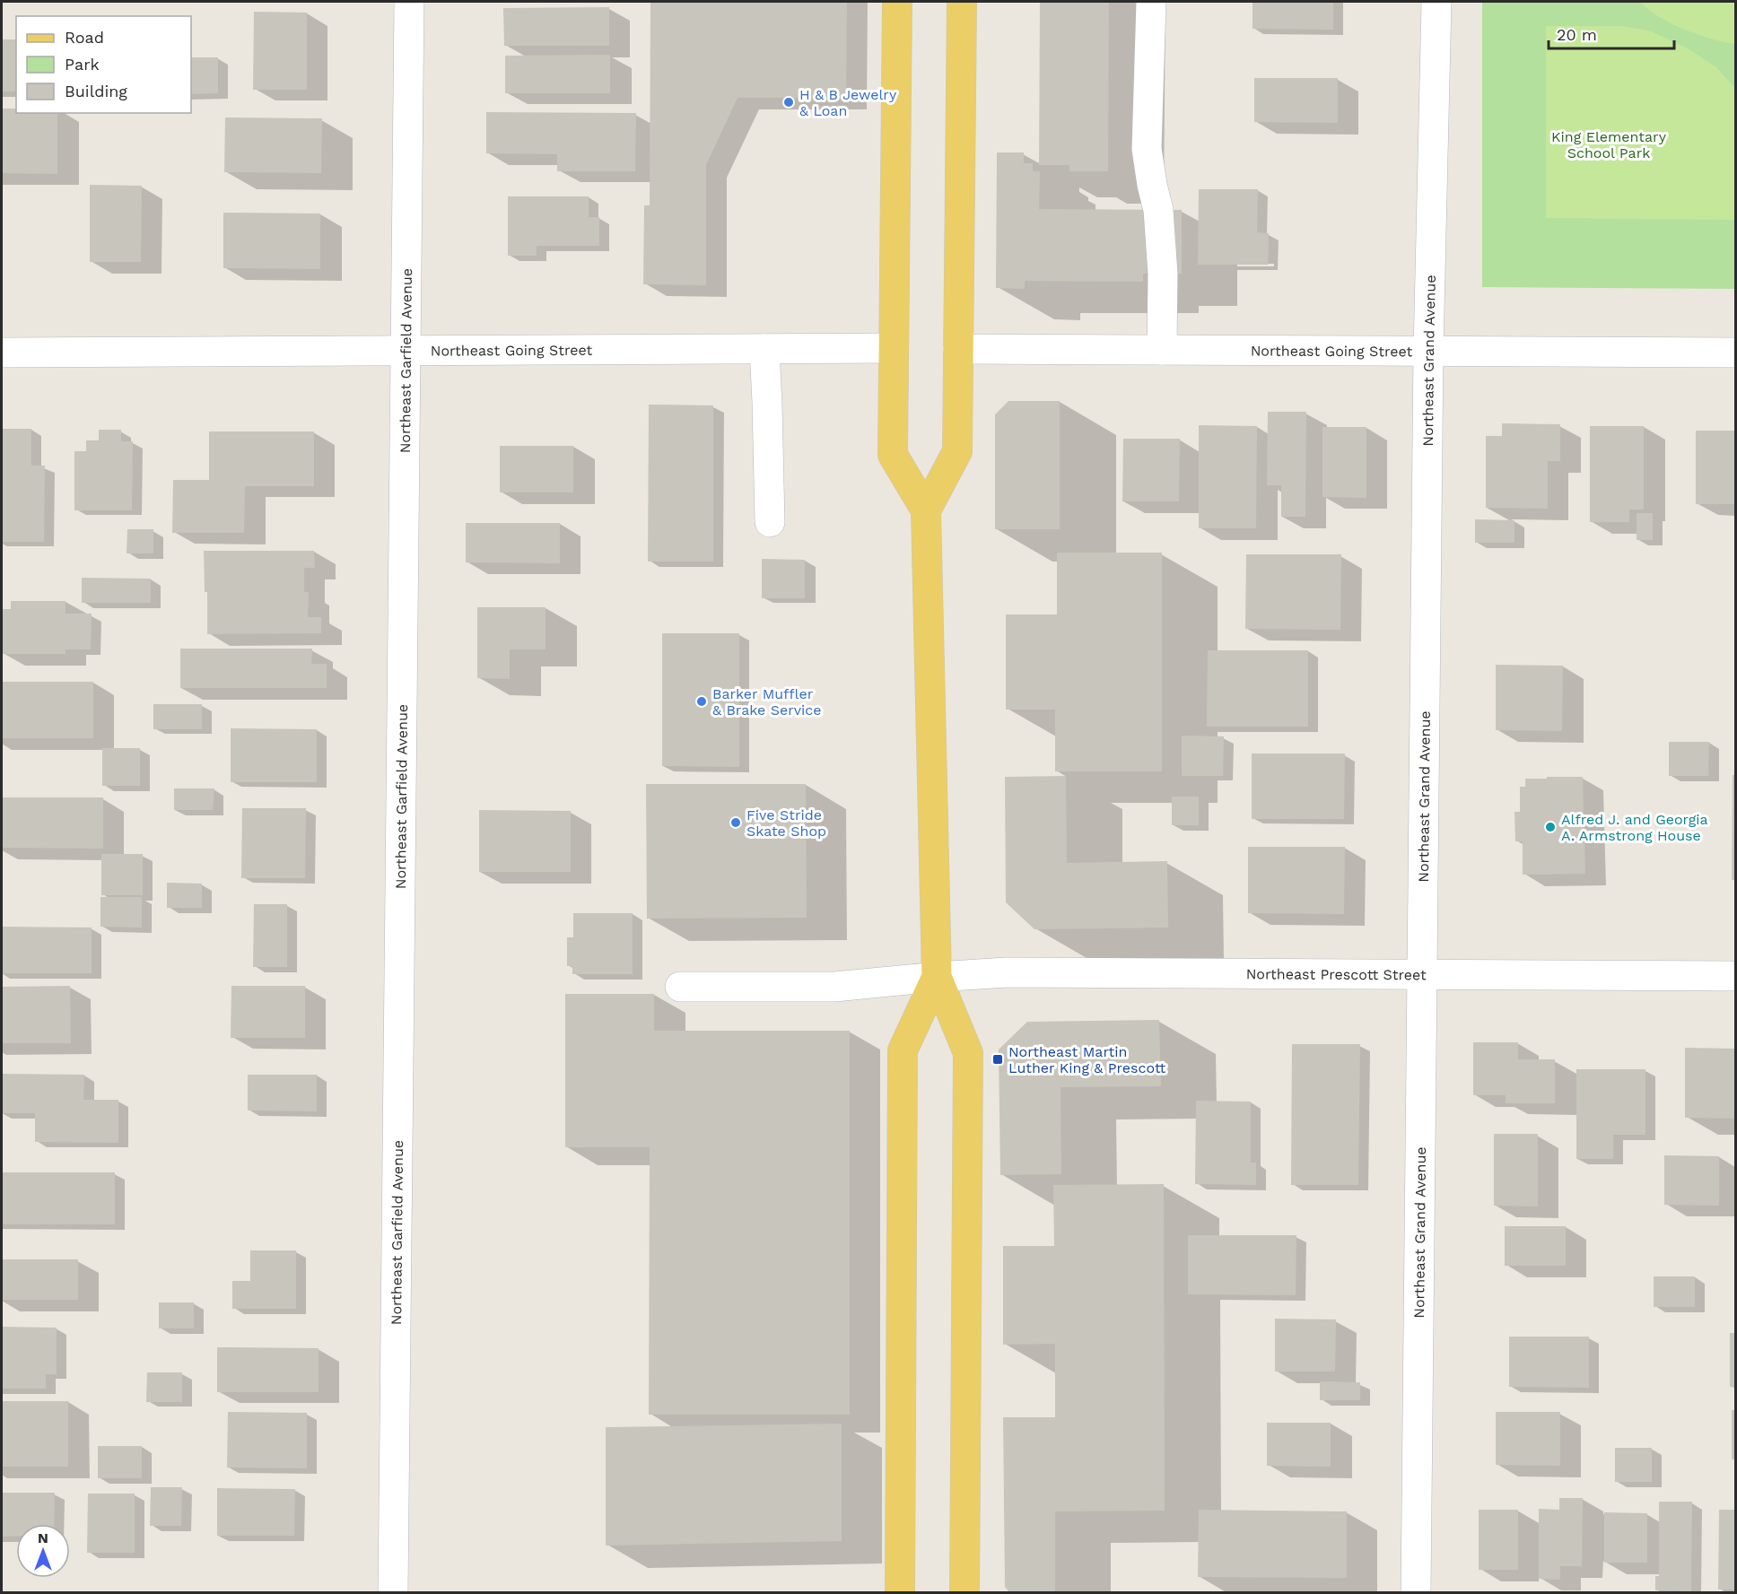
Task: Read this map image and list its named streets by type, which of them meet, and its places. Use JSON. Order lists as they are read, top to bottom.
{
  "streets": {
    "street": [
      "Northeast Going Street",
      "Northeast Grand Avenue",
      "Northeast Garfield Avenue",
      "Northeast Prescott Street"
    ]
  },
  "crossings": [
    ["Northeast Going Street", "Northeast Grand Avenue"],
    ["Northeast Going Street", "Northeast Garfield Avenue"],
    ["Northeast Grand Avenue", "Northeast Prescott Street"]
  ],
  "parks": ["King Elementary School Park"],
  "places": {
    "other": [
      "H & B Jewelry & Loan",
      "Barker Muffler & Brake Service",
      "Five Stride Skate Shop",
      "Alfred J. and Georgia A. Armstrong House"
    ],
    "transit": ["Northeast Martin Luther King & Prescott"]
  },
  "legend": ["Road", "Park", "Building"],
  "scale_bar": "20 m",
  "north": "top"
}
